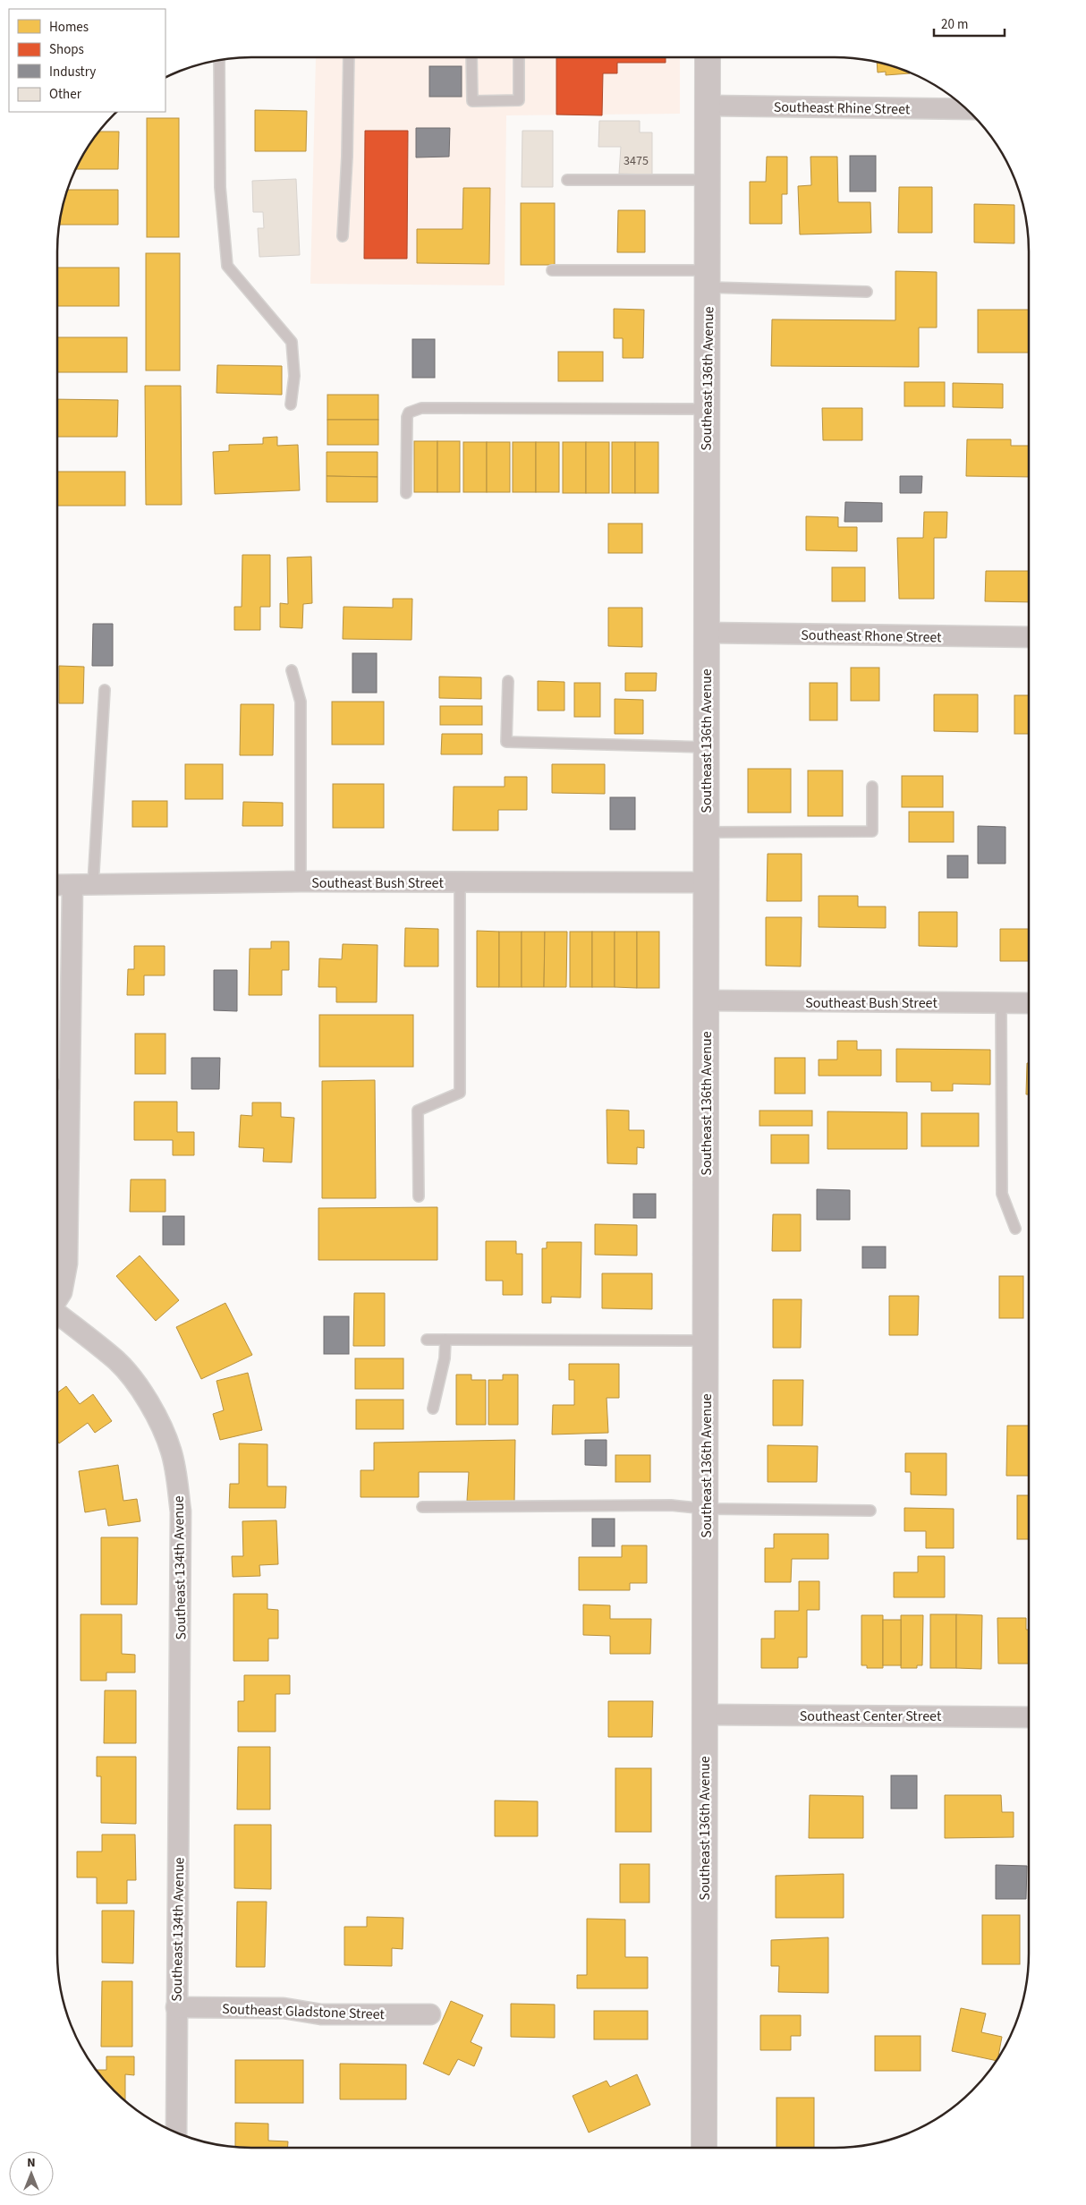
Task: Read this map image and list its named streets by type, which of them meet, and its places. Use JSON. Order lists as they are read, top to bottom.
{
  "streets": {
    "street": [
      "Southeast Rhine Street",
      "Southeast 136th Avenue",
      "Southeast Rhone Street",
      "Southeast Bush Street",
      "Southeast 134th Avenue",
      "Southeast Center Street",
      "Southeast Gladstone Street"
    ]
  },
  "crossings": [
    ["Southeast Rhine Street", "Southeast 136th Avenue"],
    ["Southeast 136th Avenue", "Southeast Rhone Street"],
    ["Southeast 136th Avenue", "Southeast Bush Street"],
    ["Southeast 136th Avenue", "Southeast Center Street"],
    ["Southeast Bush Street", "Southeast 134th Avenue"],
    ["Southeast 134th Avenue", "Southeast Gladstone Street"]
  ],
  "house_numbers": ["3475"],
  "legend": [
    "Homes",
    "Shops",
    "Industry",
    "Other"
  ],
  "scale_bar": "20 m",
  "north": "top"
}
